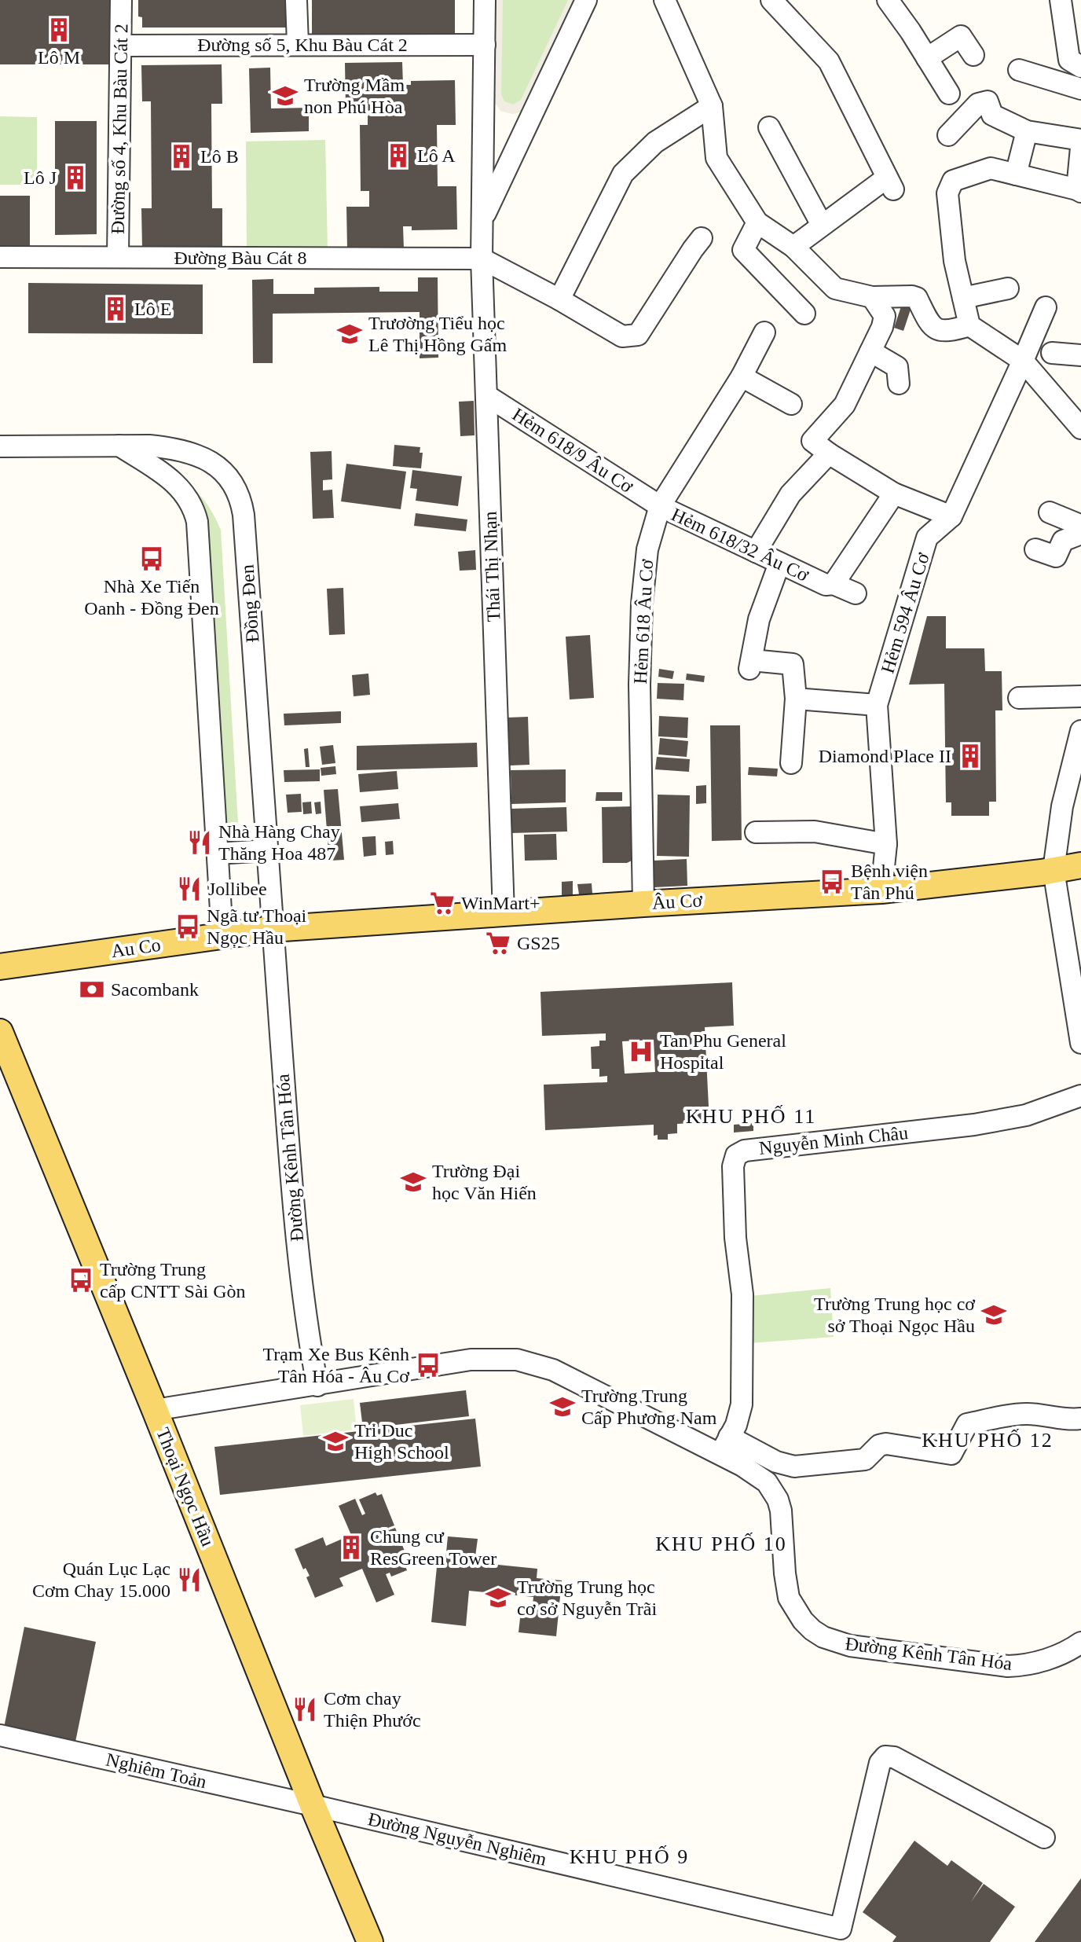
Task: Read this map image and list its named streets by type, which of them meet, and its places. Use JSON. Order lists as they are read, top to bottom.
{
  "streets": {
    "main road": ["Âu Cơ", "Au Co", "Thoại Ngọc Hầu"],
    "street": [
      "Đường số 5, Khu Bàu Cát 2",
      "Đường số 4, Khu Bàu Cát 2",
      "Đường Bàu Cát 8",
      "Hẻm 618/9 Âu Cơ",
      "Hẻm 618/32 Âu Cơ",
      "Thái Thị Nhạn",
      "Đồng Đen",
      "Hẻm 594 Âu Cơ",
      "Hẻm 618 Âu Cơ",
      "Nguyễn Minh Châu",
      "Đường Kênh Tân Hóa",
      "Nghiêm Toản",
      "Đường Nguyễn Nghiêm"
    ]
  },
  "crossings": [
    ["Đường số 5, Khu Bàu Cát 2", "Đường số 4, Khu Bàu Cát 2"],
    ["Đường số 5, Khu Bàu Cát 2", "Thái Thị Nhạn"],
    ["Đường số 4, Khu Bàu Cát 2", "Đường Bàu Cát 8"],
    ["Đường Bàu Cát 8", "Thái Thị Nhạn"],
    ["Hẻm 618/9 Âu Cơ", "Hẻm 618/32 Âu Cơ"],
    ["Hẻm 618/9 Âu Cơ", "Thái Thị Nhạn"],
    ["Hẻm 618/9 Âu Cơ", "Hẻm 618 Âu Cơ"],
    ["Hẻm 618/32 Âu Cơ", "Hẻm 618 Âu Cơ"],
    ["Thái Thị Nhạn", "Âu Cơ"],
    ["Đồng Đen", "Âu Cơ"],
    ["Đồng Đen", "Au Co"],
    ["Đồng Đen", "Đường Kênh Tân Hóa"],
    ["Hẻm 594 Âu Cơ", "Âu Cơ"],
    ["Hẻm 618 Âu Cơ", "Âu Cơ"],
    ["Âu Cơ", "Au Co"],
    ["Âu Cơ", "Đường Kênh Tân Hóa"],
    ["Au Co", "Đường Kênh Tân Hóa"],
    ["Nguyễn Minh Châu", "Đường Kênh Tân Hóa"],
    ["Đường Kênh Tân Hóa", "Thoại Ngọc Hầu"],
    ["Thoại Ngọc Hầu", "Nghiêm Toản"],
    ["Thoại Ngọc Hầu", "Đường Nguyễn Nghiêm"],
    ["Nghiêm Toản", "Đường Nguyễn Nghiêm"]
  ],
  "districts": [
    "KHU PHỐ 11",
    "KHU PHỐ 12",
    "KHU PHỐ 10",
    "KHU PHỐ 9"
  ],
  "places": {
    "building": [
      "Lô M",
      "Lô A",
      "Lô B",
      "Lô J",
      "Lô E",
      "Diamond Place II",
      "Chung cư ResGreen Tower"
    ],
    "school or university": [
      "Trường Mầm non Phú Hòa",
      "Trươờng Tiểu học Lê Thị Hồng Gấm",
      "Trường Đại học Văn Hiến",
      "Trường Trung học cơ sở Thoại Ngọc Hầu",
      "Trường Trung Cấp Phương Nam",
      "Tri Duc High School",
      "Trường Trung học cơ sở Nguyễn Trãi"
    ],
    "bus stop": [
      "Nhà Xe Tiến Oanh - Đồng Đen",
      "Bệnh viện Tân Phú",
      "Ngã tư Thoại Ngọc Hầu",
      "Trường Trung cấp CNTT Sài Gòn",
      "Trạm Xe Bus Kênh Tân Hóa - Âu Cơ"
    ],
    "restaurant": [
      "Nhà Hàng Chay Thăng Hoa 487",
      "Jollibee",
      "Quán Lục Lạc Cơm Chay 15.000",
      "Cơm chay Thiện Phước"
    ],
    "supermarket": ["WinMart+", "GS25"],
    "bank": ["Sacombank"],
    "hospital": ["Tan Phu General Hospital"]
  }
}
